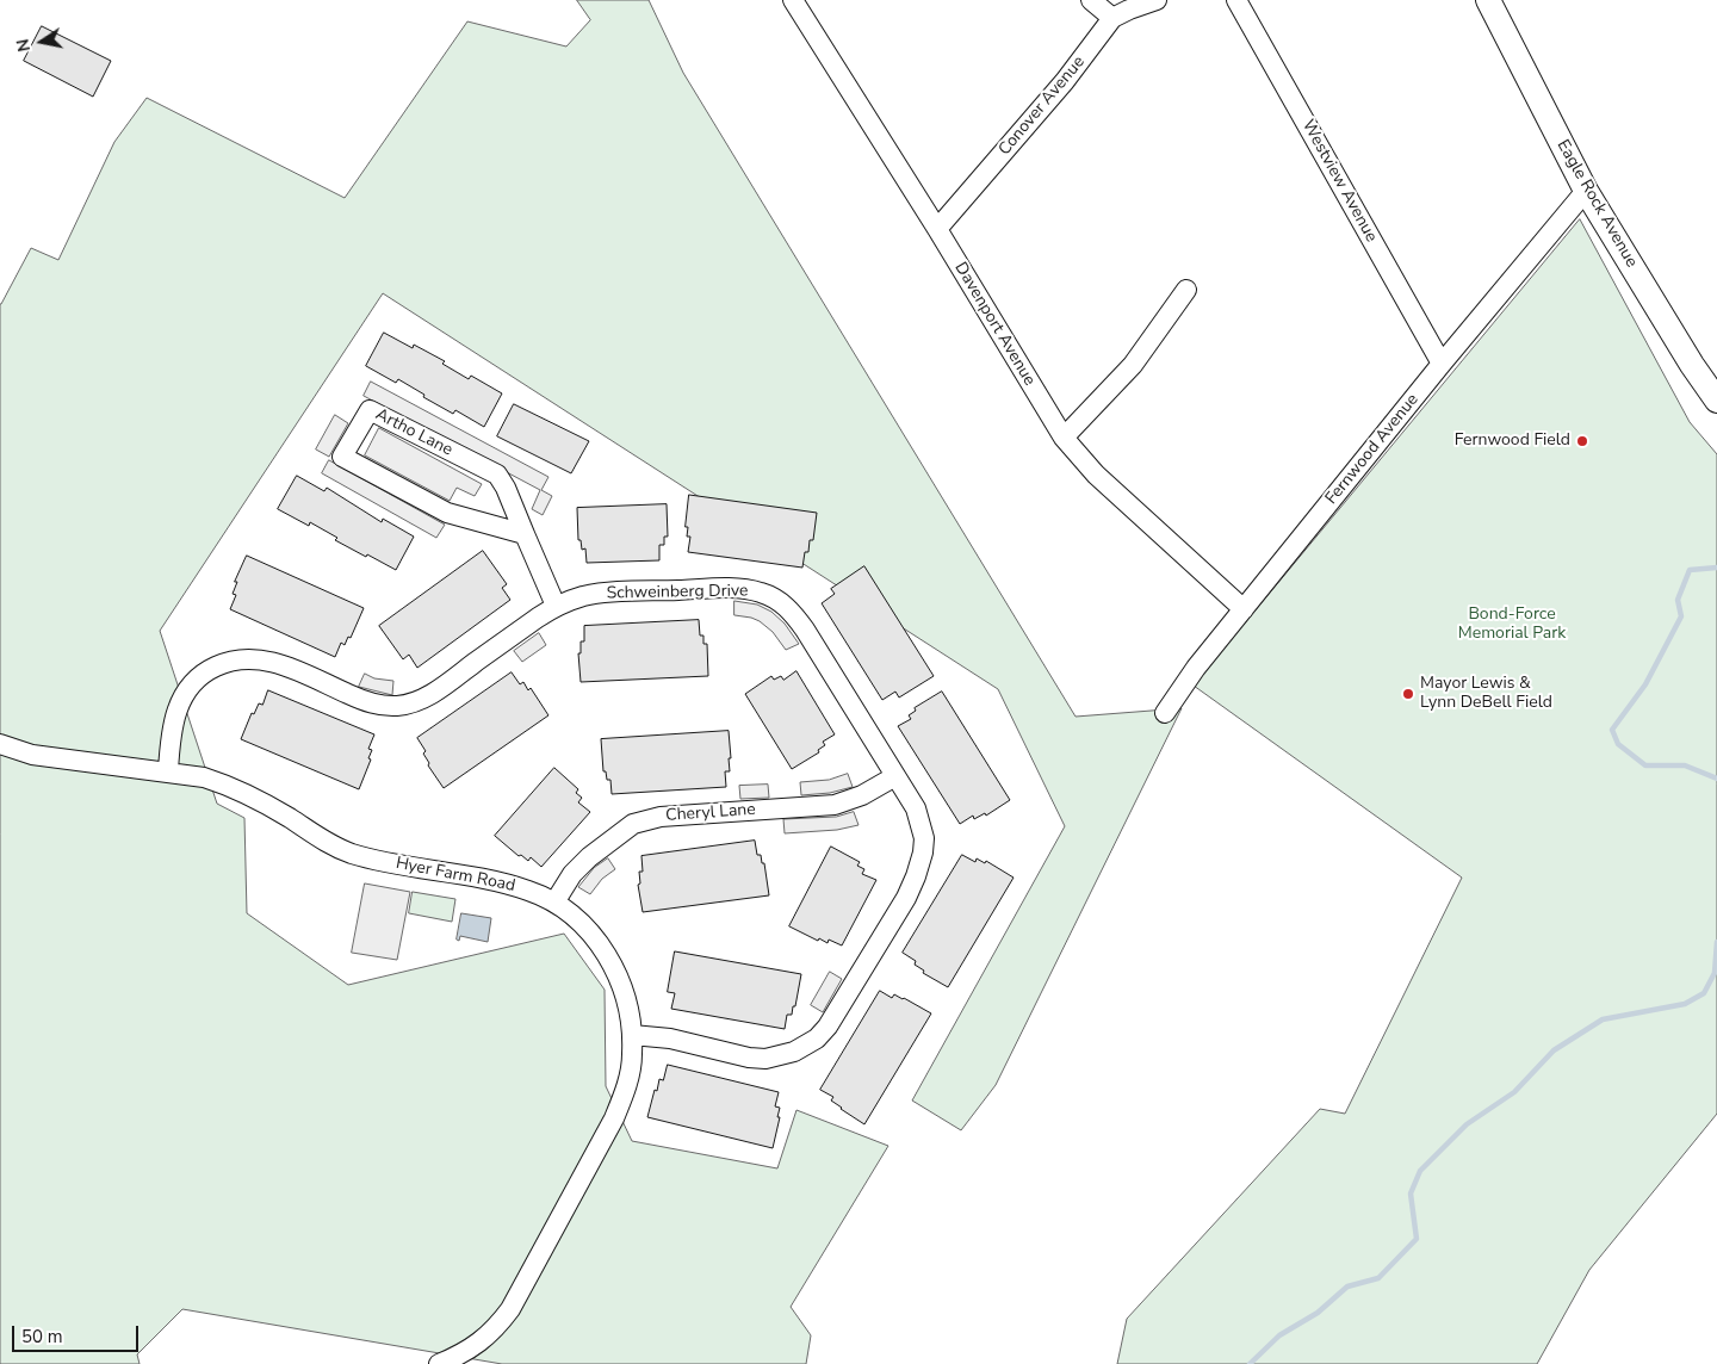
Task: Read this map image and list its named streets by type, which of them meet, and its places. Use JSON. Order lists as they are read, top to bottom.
{
  "streets": {
    "main road": ["Eagle Rock Avenue"],
    "street": [
      "Conover Avenue",
      "Westview Avenue",
      "Davenport Avenue",
      "Artho Lane",
      "Fernwood Avenue",
      "Schweinberg Drive",
      "Cheryl Lane",
      "Hyer Farm Road"
    ]
  },
  "crossings": [
    ["Conover Avenue", "Davenport Avenue"],
    ["Westview Avenue", "Fernwood Avenue"],
    ["Eagle Rock Avenue", "Fernwood Avenue"],
    ["Davenport Avenue", "Fernwood Avenue"],
    ["Artho Lane", "Schweinberg Drive"],
    ["Schweinberg Drive", "Cheryl Lane"],
    ["Schweinberg Drive", "Hyer Farm Road"],
    ["Cheryl Lane", "Hyer Farm Road"]
  ],
  "parks": ["Bond-Force Memorial Park"],
  "places": ["Fernwood Field", "Mayor Lewis & Lynn DeBell Field"],
  "scale_bar": "50 m",
  "north": "left"
}
